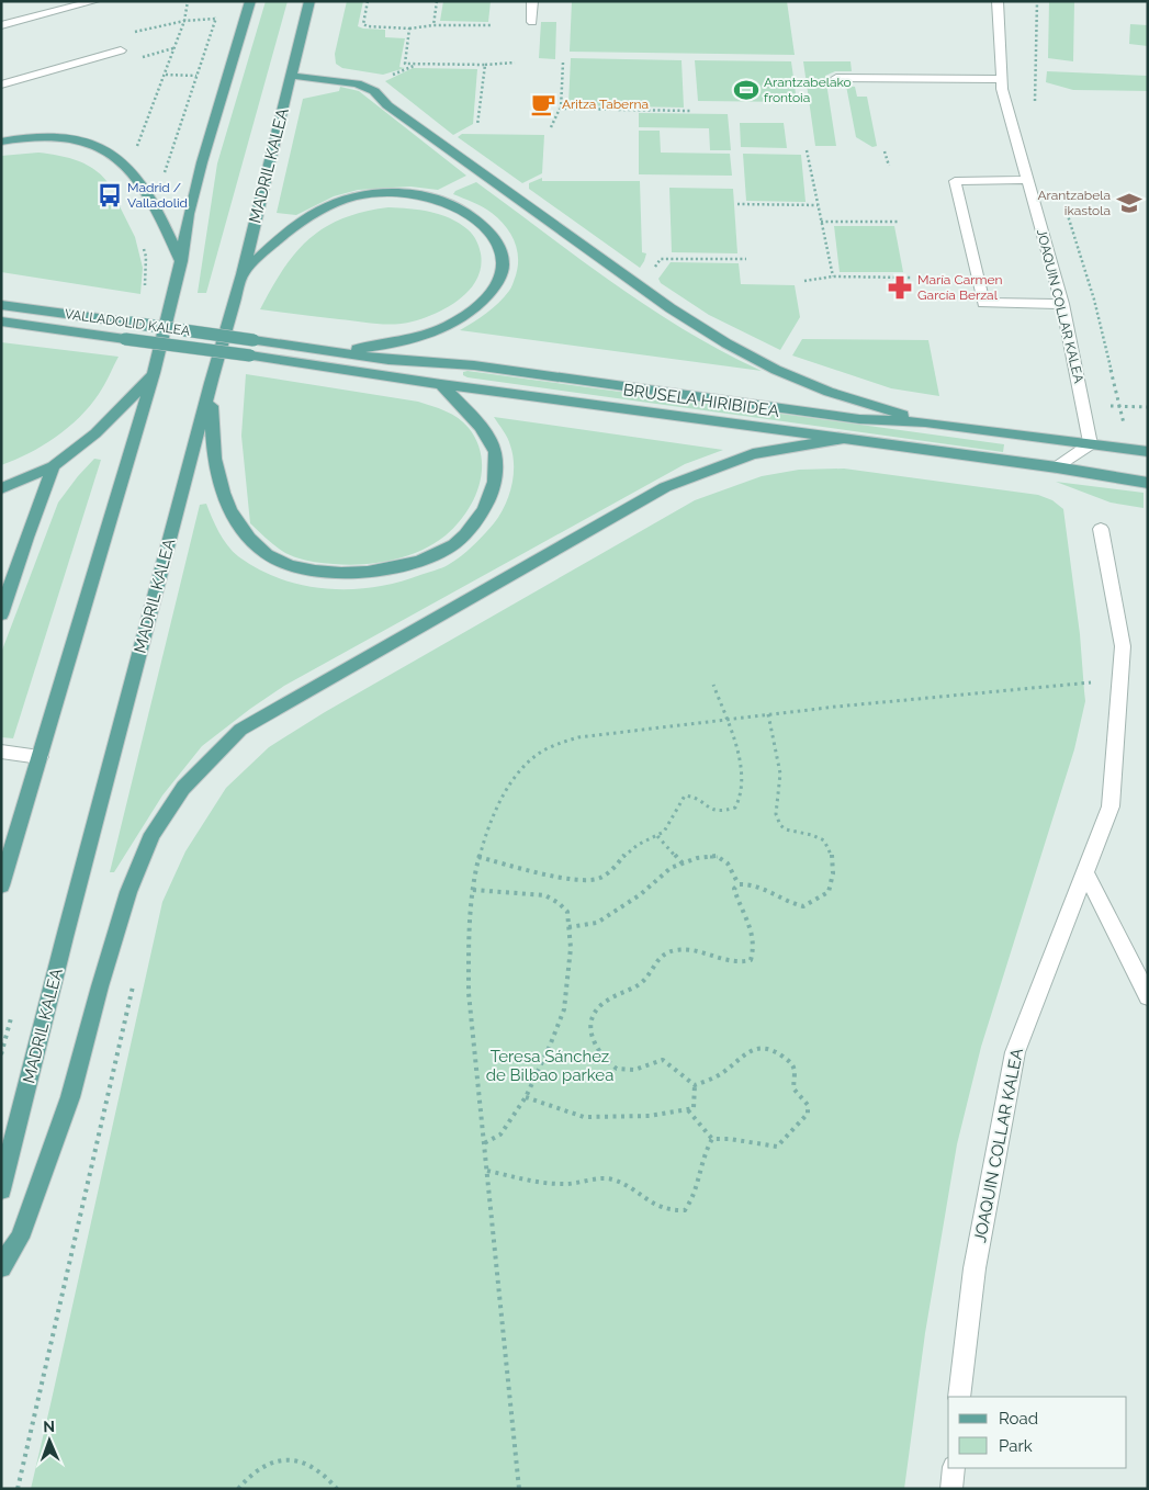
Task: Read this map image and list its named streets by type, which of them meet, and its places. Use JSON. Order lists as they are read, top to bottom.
{
  "streets": {
    "main road": ["MADRIL KALEA", "VALLADOLID KALEA", "BRUSELA HIRIBIDEA"],
    "street": ["JOAQUIN COLLAR KALEA"]
  },
  "crossings": [
    ["JOAQUIN COLLAR KALEA", "BRUSELA HIRIBIDEA"],
    ["VALLADOLID KALEA", "BRUSELA HIRIBIDEA"]
  ],
  "parks": ["Teresa Sánchez de Bilbao parkea"],
  "places": {
    "sports": ["Arantzabelako frontoia"],
    "cafe": ["Aritza Taberna"],
    "bus stop": ["Madrid / Valladolid"],
    "school or university": ["Arantzabela ikastola"],
    "pharmacy": ["María Carmen García Berzal"]
  },
  "legend": ["Road", "Park"],
  "north": "top"
}
